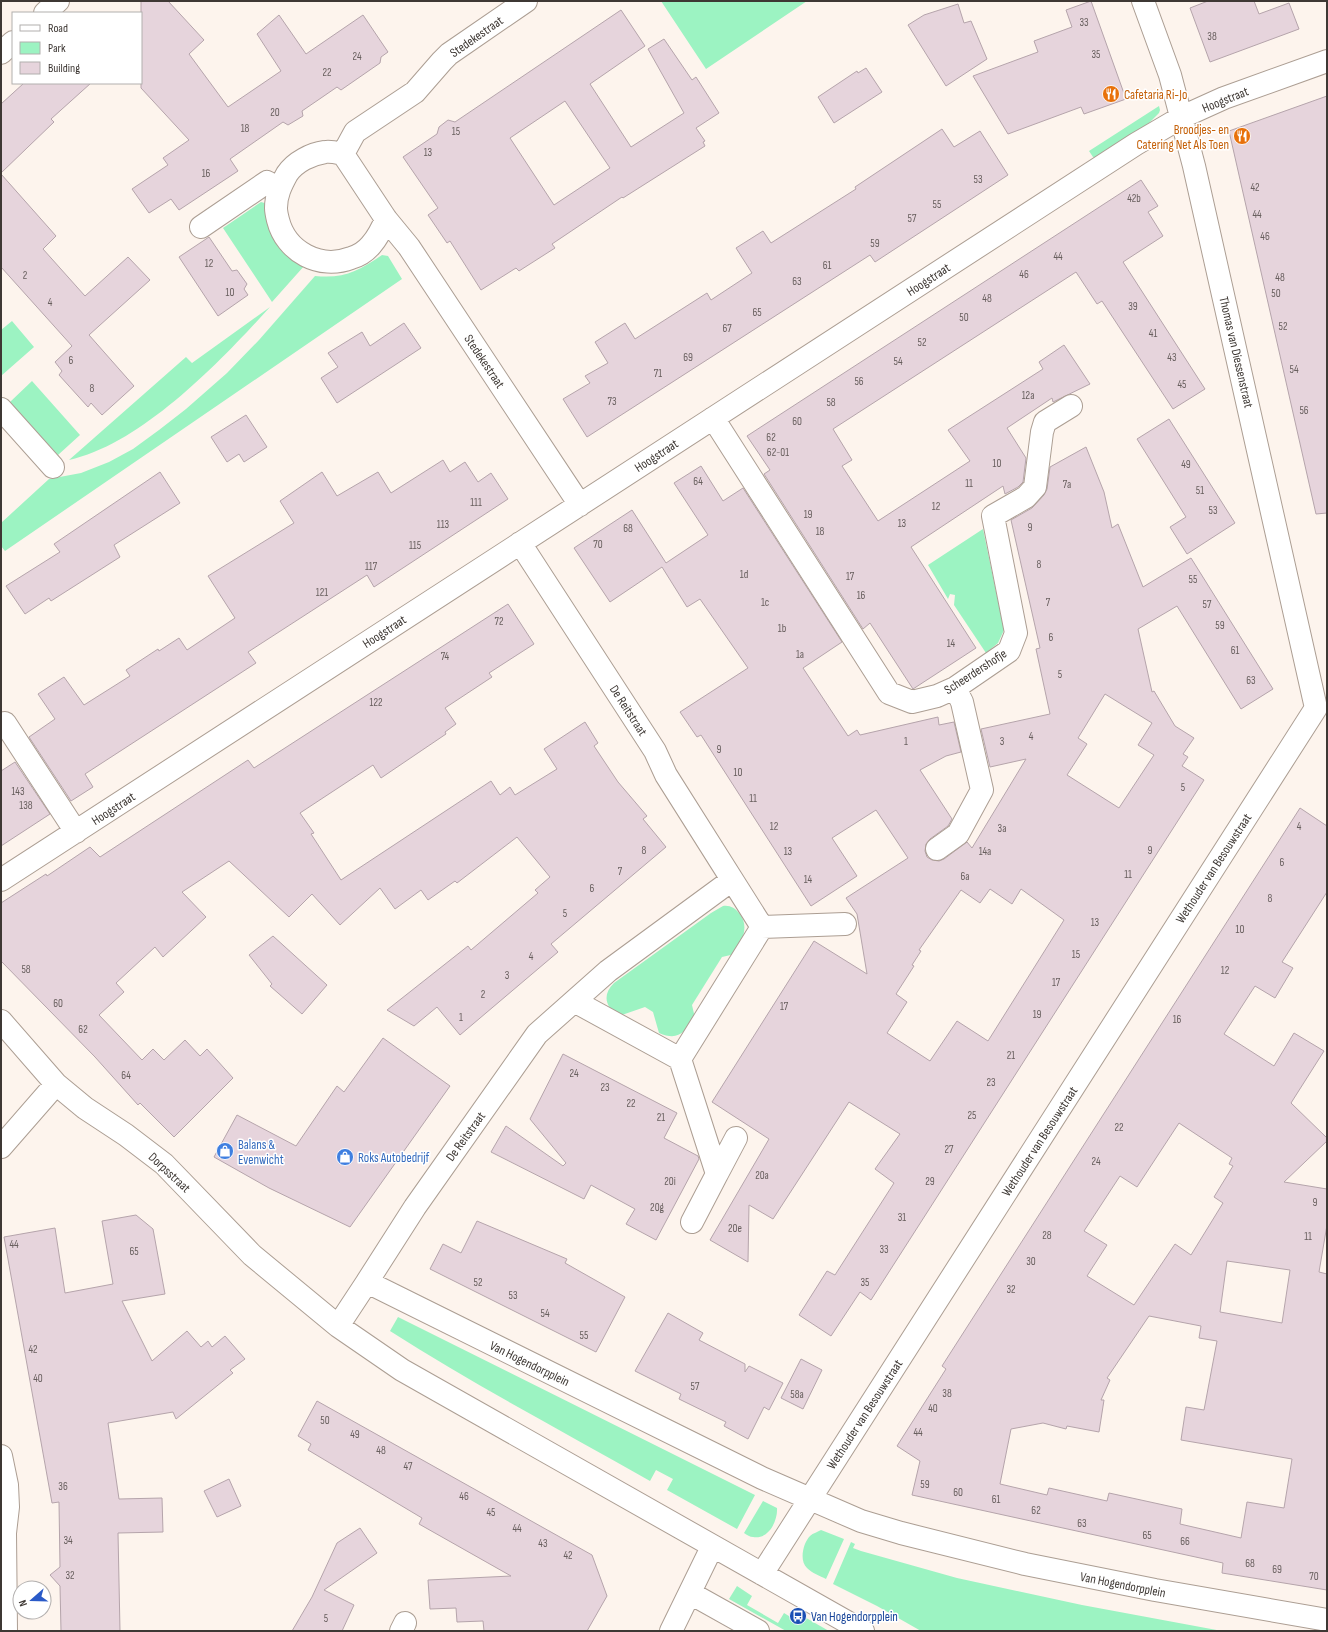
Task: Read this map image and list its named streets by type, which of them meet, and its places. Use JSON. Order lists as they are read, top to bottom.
{
  "streets": {
    "street": [
      "Stedekestraat",
      "Hoogstraat",
      "Thomas van Diessenstraat",
      "Scheerdershofje",
      "De Reitstraat",
      "Wethouder van Besouwstraat",
      "Dorpsstraat",
      "Van Hogendorpplein"
    ]
  },
  "crossings": [
    ["Stedekestraat", "Hoogstraat"],
    ["Hoogstraat", "Thomas van Diessenstraat"],
    ["Hoogstraat", "Scheerdershofje"],
    ["Hoogstraat", "De Reitstraat"],
    ["Thomas van Diessenstraat", "Wethouder van Besouwstraat"],
    ["De Reitstraat", "Van Hogendorpplein"],
    ["Wethouder van Besouwstraat", "Van Hogendorpplein"]
  ],
  "places": {
    "restaurant": ["Cafetaria Ri-Jo", "Broodjes- en Catering Net Als Toen"],
    "shop": ["Balans & Evenwicht", "Roks Autobedrijf"],
    "bus stop": ["Van Hogendorpplein"]
  },
  "house_numbers": [
    "33",
    "38",
    "35",
    "24",
    "22",
    "20",
    "18",
    "15",
    "13",
    "16",
    "53",
    "42",
    "42b",
    "55",
    "44",
    "57",
    "46",
    "59",
    "44",
    "12",
    "61",
    "46",
    "2",
    "48",
    "63",
    "10",
    "50",
    "48",
    "4",
    "39",
    "65",
    "50",
    "52",
    "67",
    "41",
    "52",
    "69",
    "43",
    "6",
    "54",
    "54",
    "71",
    "56",
    "45",
    "8",
    "12a",
    "73",
    "58",
    "56",
    "60",
    "62",
    "62-01",
    "10",
    "49",
    "64",
    "11",
    "7a",
    "51",
    "111",
    "12",
    "53",
    "19",
    "13",
    "113",
    "9",
    "68",
    "18",
    "70",
    "115",
    "8",
    "117",
    "1d",
    "17",
    "55",
    "121",
    "16",
    "1c",
    "7",
    "57",
    "72",
    "59",
    "1b",
    "6",
    "14",
    "61",
    "1a",
    "74",
    "5",
    "63",
    "122",
    "4",
    "1",
    "3",
    "9",
    "10",
    "5",
    "143",
    "11",
    "138",
    "12",
    "4",
    "3a",
    "8",
    "9",
    "13",
    "14a",
    "6",
    "7",
    "11",
    "6a",
    "14",
    "6",
    "8",
    "5",
    "13",
    "10",
    "15",
    "4",
    "58",
    "12",
    "3",
    "17",
    "2",
    "60",
    "17",
    "19",
    "1",
    "16",
    "62",
    "21",
    "24",
    "64",
    "23",
    "23",
    "22",
    "25",
    "21",
    "22",
    "27",
    "24",
    "20a",
    "20i",
    "29",
    "9",
    "20g",
    "31",
    "20e",
    "28",
    "11",
    "44",
    "33",
    "65",
    "30",
    "52",
    "35",
    "32",
    "53",
    "54",
    "55",
    "42",
    "40",
    "57",
    "38",
    "58a",
    "40",
    "50",
    "44",
    "49",
    "48",
    "47",
    "59",
    "36",
    "60",
    "46",
    "61",
    "62",
    "45",
    "63",
    "44",
    "65",
    "34",
    "66",
    "43",
    "42",
    "68",
    "69",
    "32",
    "70",
    "5"
  ],
  "legend": ["Road", "Park", "Building"],
  "north": "left"
}
